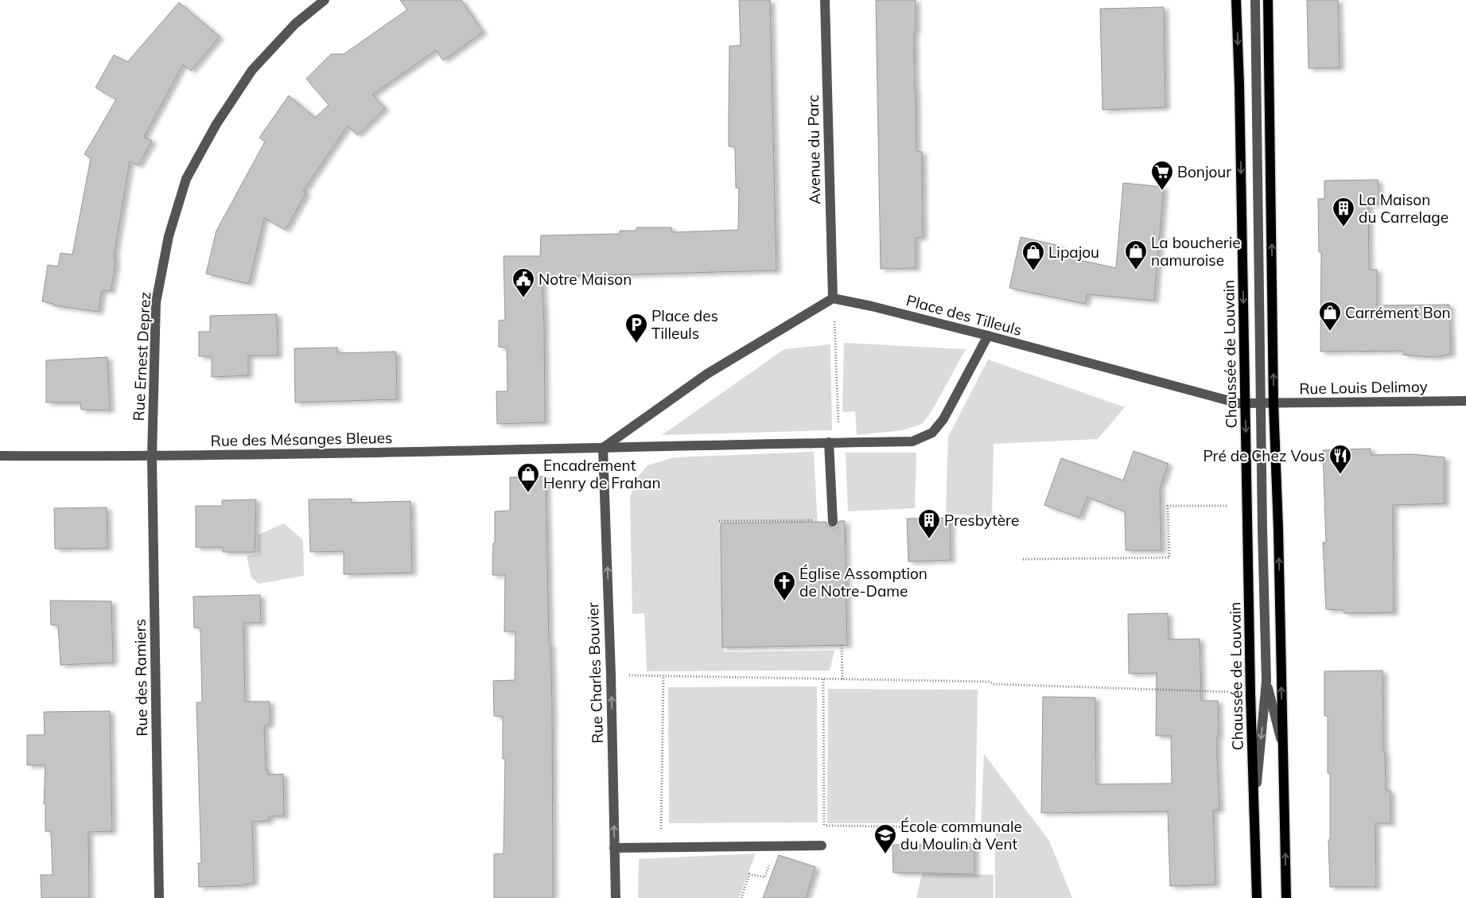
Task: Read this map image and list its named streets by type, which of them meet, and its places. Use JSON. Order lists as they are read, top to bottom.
{
  "streets": {
    "main road": ["Chaussée de Louvain"],
    "street": [
      "Avenue du Parc",
      "Place des Tilleuls",
      "Rue Ernest Deprez",
      "Rue Louis Delimoy",
      "Rue des Mésanges Bleues",
      "Rue Charles Bouvier",
      "Rue des Ramiers"
    ]
  },
  "crossings": [
    ["Avenue du Parc", "Place des Tilleuls"],
    ["Place des Tilleuls", "Chaussée de Louvain"],
    ["Place des Tilleuls", "Rue Louis Delimoy"],
    ["Place des Tilleuls", "Rue des Mésanges Bleues"],
    ["Chaussée de Louvain", "Rue Louis Delimoy"],
    ["Rue Ernest Deprez", "Rue des Mésanges Bleues"],
    ["Rue Ernest Deprez", "Rue des Ramiers"],
    ["Rue des Mésanges Bleues", "Rue Charles Bouvier"],
    ["Rue des Mésanges Bleues", "Rue des Ramiers"]
  ],
  "one_way": ["Rue Charles Bouvier"],
  "places": {
    "supermarket": ["Bonjour"],
    "building": ["La Maison du Carrelage", "Presbytère"],
    "shop": [
      "La boucherie namuroise",
      "Lipajou",
      "Carrément Bon",
      "Encadrement Henry de Frahan"
    ],
    "public building": ["Notre Maison"],
    "parking": ["Place des Tilleuls"],
    "restaurant": ["Pré de Chez Vous"],
    "church": ["Église Assomption de Notre-Dame"],
    "school or university": ["École communale du Moulin à Vent"]
  }
}
